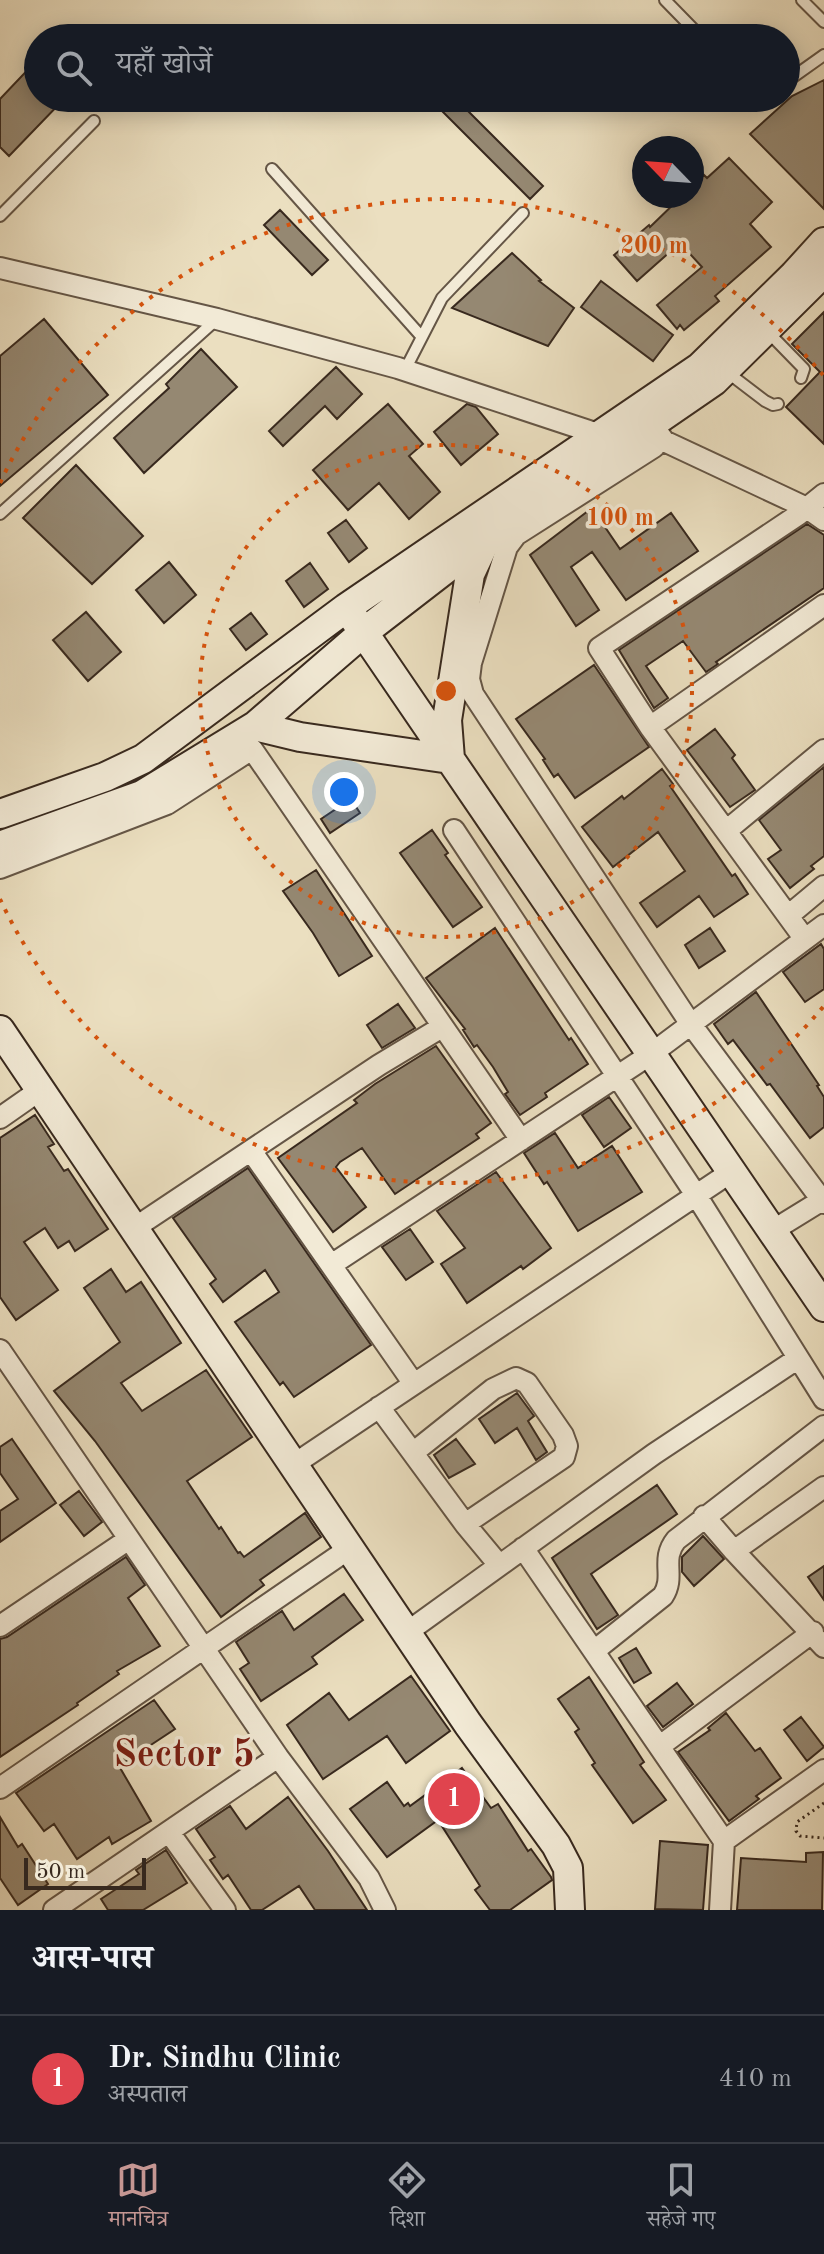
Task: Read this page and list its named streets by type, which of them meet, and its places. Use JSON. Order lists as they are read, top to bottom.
{
  "districts": ["Sector 5"],
  "scale_bar": "50 m",
  "north": "top left",
  "page": {
    "search": "यहाँ खोजें",
    "pins": "1",
    "scale": "50 m",
    "heading": "आस-पास",
    "list": [
      {
        "mark": "1",
        "name": "Dr. Sindhu Clinic",
        "note": "अस्पताल",
        "value": "410 m"
      }
    ],
    "nav": ["मानचित्र", "दिशा", "सहेजे गए"]
  },
  "rings": ["200 m", "100 m"]
}
